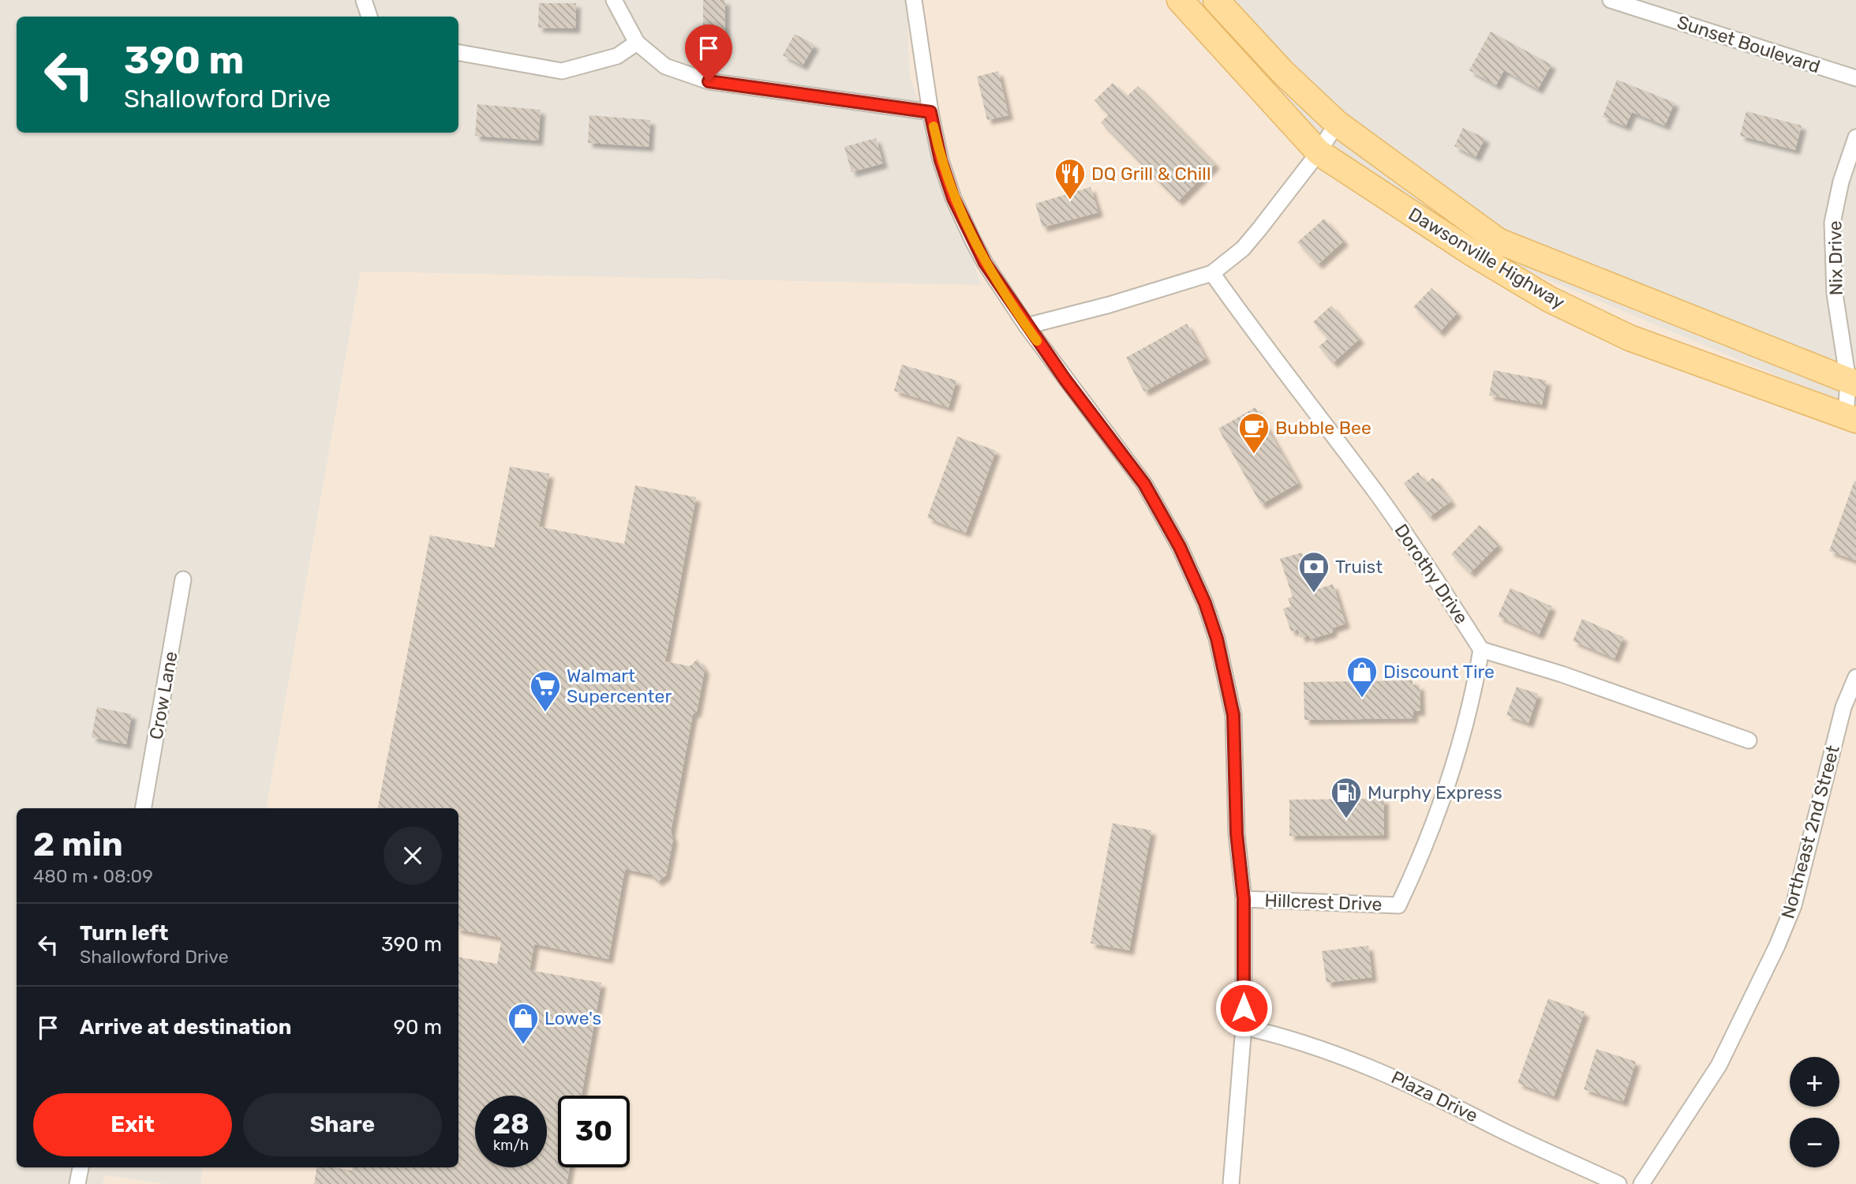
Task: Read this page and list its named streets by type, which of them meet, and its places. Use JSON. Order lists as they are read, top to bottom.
{
  "streets": {
    "main road": ["Dawsonville Highway"],
    "street": [
      "Sunset Boulevard",
      "Nix Drive",
      "Dorothy Drive",
      "Crow Lane",
      "Northeast 2nd Street",
      "Hillcrest Drive",
      "Plaza Drive"
    ]
  },
  "crossings": [
    ["Dawsonville Highway", "Nix Drive"],
    ["Dorothy Drive", "Hillcrest Drive"]
  ],
  "places": {
    "restaurant": ["DQ Grill & Chill"],
    "cafe": ["Bubble Bee"],
    "bank": ["Truist"],
    "shop": ["Discount Tire", "Lowe's"],
    "supermarket": ["Walmart Supercenter"],
    "fuel station": ["Murphy Express"]
  },
  "page": {
    "turn": ["390 m", "Shallowford Drive"],
    "heading": ["2 min", "480 m · 08:09"],
    "list": [
      {
        "name": "Turn left",
        "note": "Shallowford Drive",
        "value": "390 m"
      },
      {
        "name": "Arrive at destination",
        "value": "90 m"
      }
    ],
    "map_buttons": ["+", "−"],
    "buttons": ["Exit", "Share"],
    "speed": "28 km/h",
    "limit": "30"
  }
}
